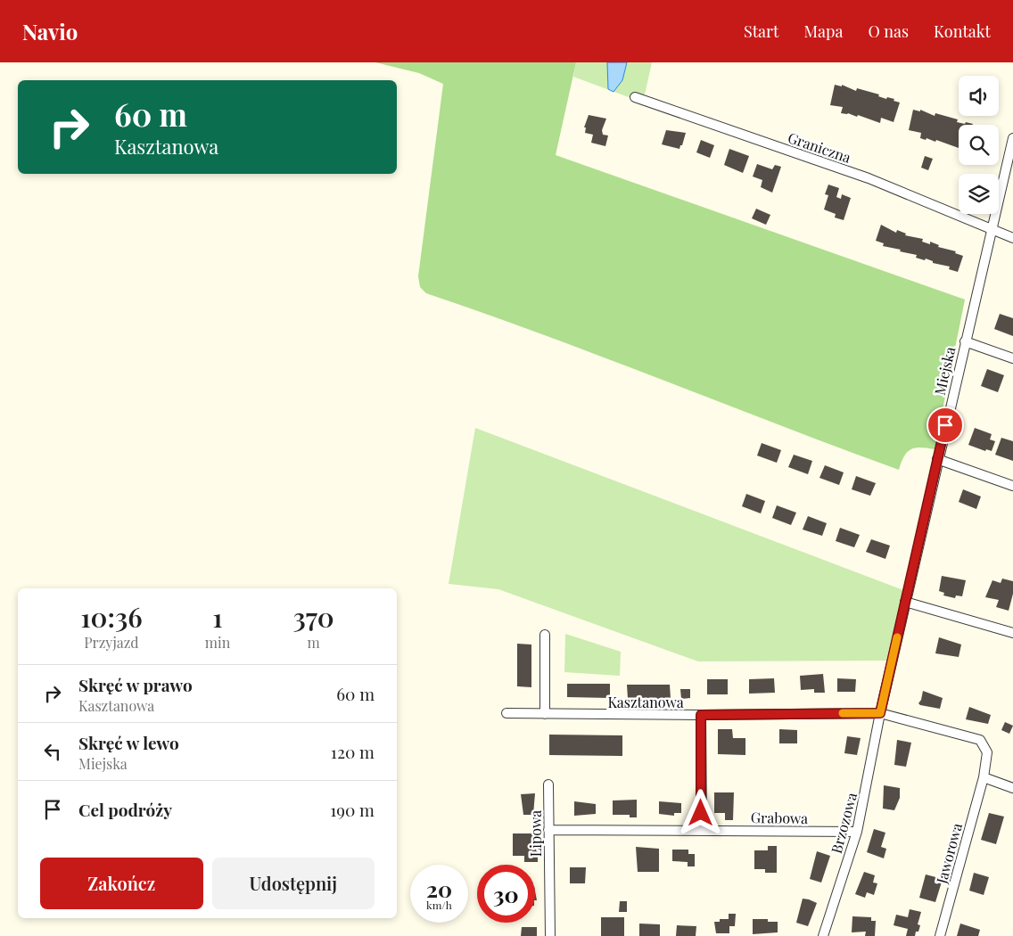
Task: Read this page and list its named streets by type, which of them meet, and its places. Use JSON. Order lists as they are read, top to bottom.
{
  "streets": {
    "street": [
      "Graniczna",
      "Miejska",
      "Kasztanowa",
      "Grabowa",
      "Brzozowa",
      "Lipowa",
      "Jaworowa"
    ]
  },
  "crossings": [
    ["Graniczna", "Miejska"],
    ["Miejska", "Kasztanowa"],
    ["Miejska", "Brzozowa"],
    ["Kasztanowa", "Brzozowa"],
    ["Kasztanowa", "Jaworowa"],
    ["Grabowa", "Brzozowa"],
    ["Grabowa", "Lipowa"]
  ],
  "page": {
    "header": "Navio",
    "nav": [
      "Start",
      "Mapa",
      "O nas",
      "Kontakt"
    ],
    "turn": ["60 m", "Kasztanowa"],
    "eta": [
      "10:36",
      "Przyjazd",
      "1",
      "min",
      "370",
      "m"
    ],
    "list": [
      {
        "name": "Skręć w prawo",
        "note": "Kasztanowa",
        "value": "60 m"
      },
      {
        "name": "Skręć w lewo",
        "note": "Miejska",
        "value": "120 m"
      },
      {
        "name": "Cel podróży",
        "value": "190 m"
      }
    ],
    "buttons": ["Zakończ", "Udostępnij"],
    "speed": "20 km/h",
    "limit": "30"
  }
}
